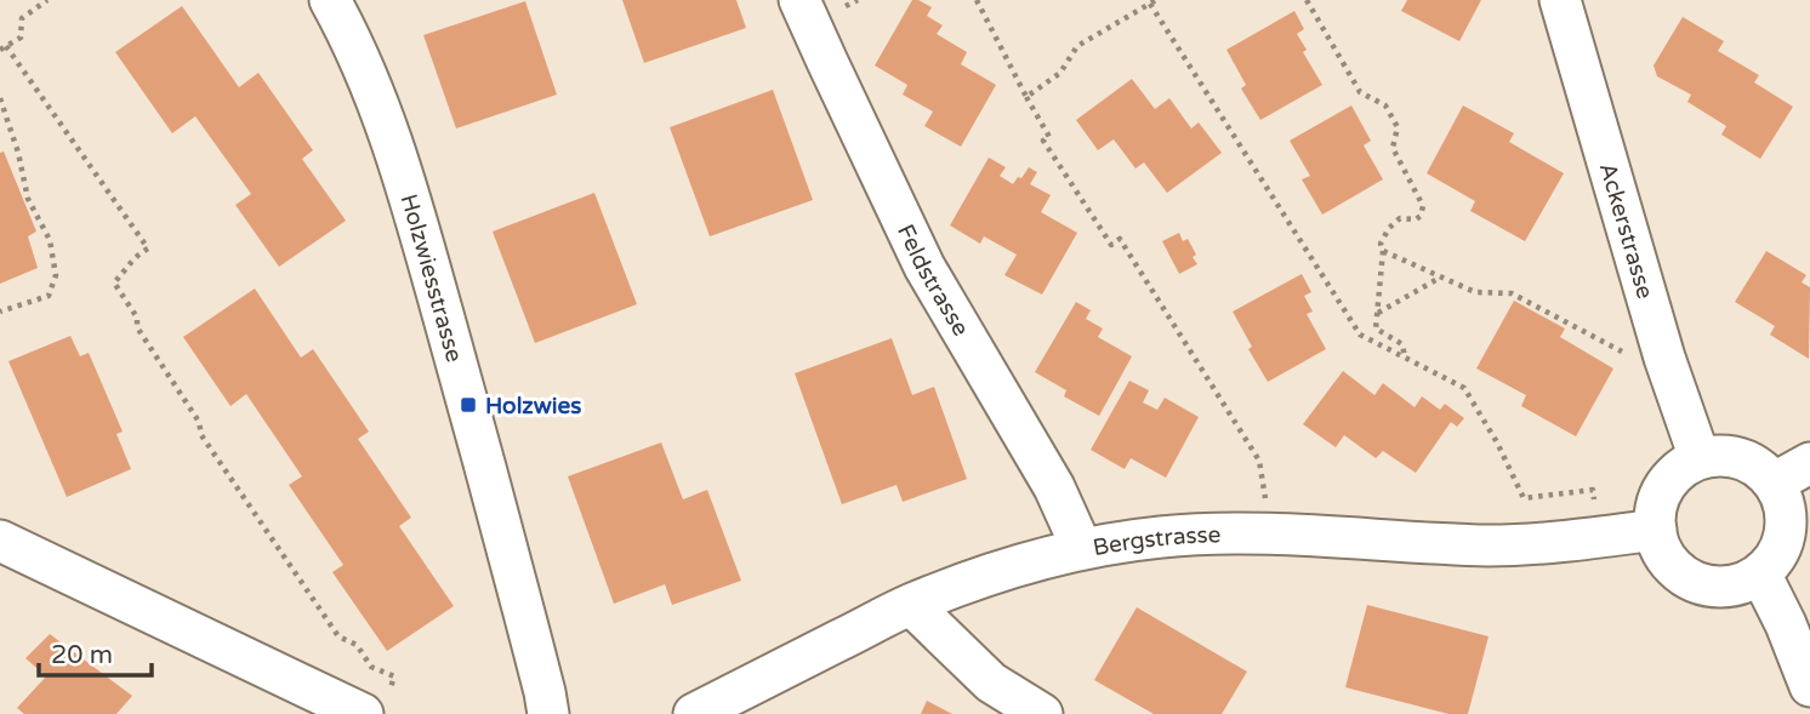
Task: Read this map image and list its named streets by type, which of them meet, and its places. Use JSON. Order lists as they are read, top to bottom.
{
  "streets": {
    "street": [
      "Ackerstrasse",
      "Holzwiesstrasse",
      "Feldstrasse",
      "Bergstrasse"
    ]
  },
  "crossings": [
    ["Ackerstrasse", "Bergstrasse"],
    ["Feldstrasse", "Bergstrasse"]
  ],
  "places": {
    "transit": ["Holzwies"]
  },
  "scale_bar": "20 m"
}
